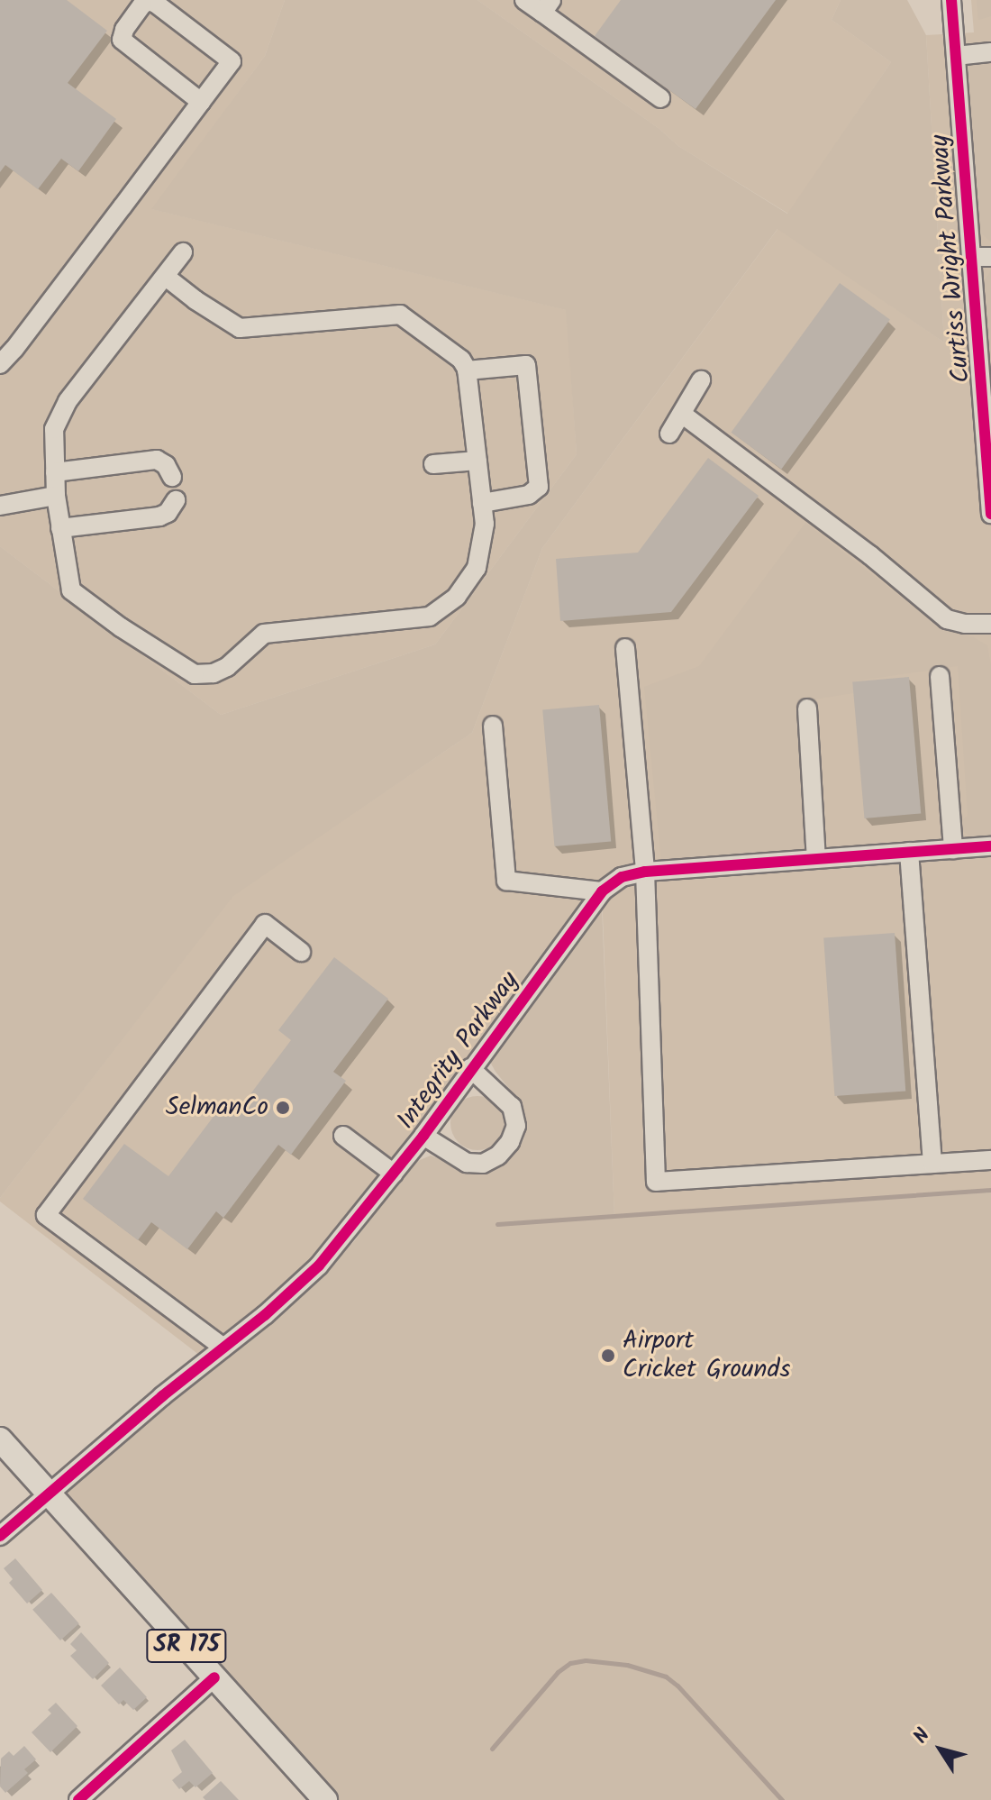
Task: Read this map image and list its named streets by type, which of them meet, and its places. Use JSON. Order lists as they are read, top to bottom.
{
  "streets": {
    "main road": ["SR 175"],
    "street": ["Curtiss Wright Parkway", "Integrity Parkway"]
  },
  "crossings": [
    ["Integrity Parkway", "SR 175"]
  ],
  "places": ["SelmanCo", "Airport Cricket Grounds"],
  "north": "top left"
}
